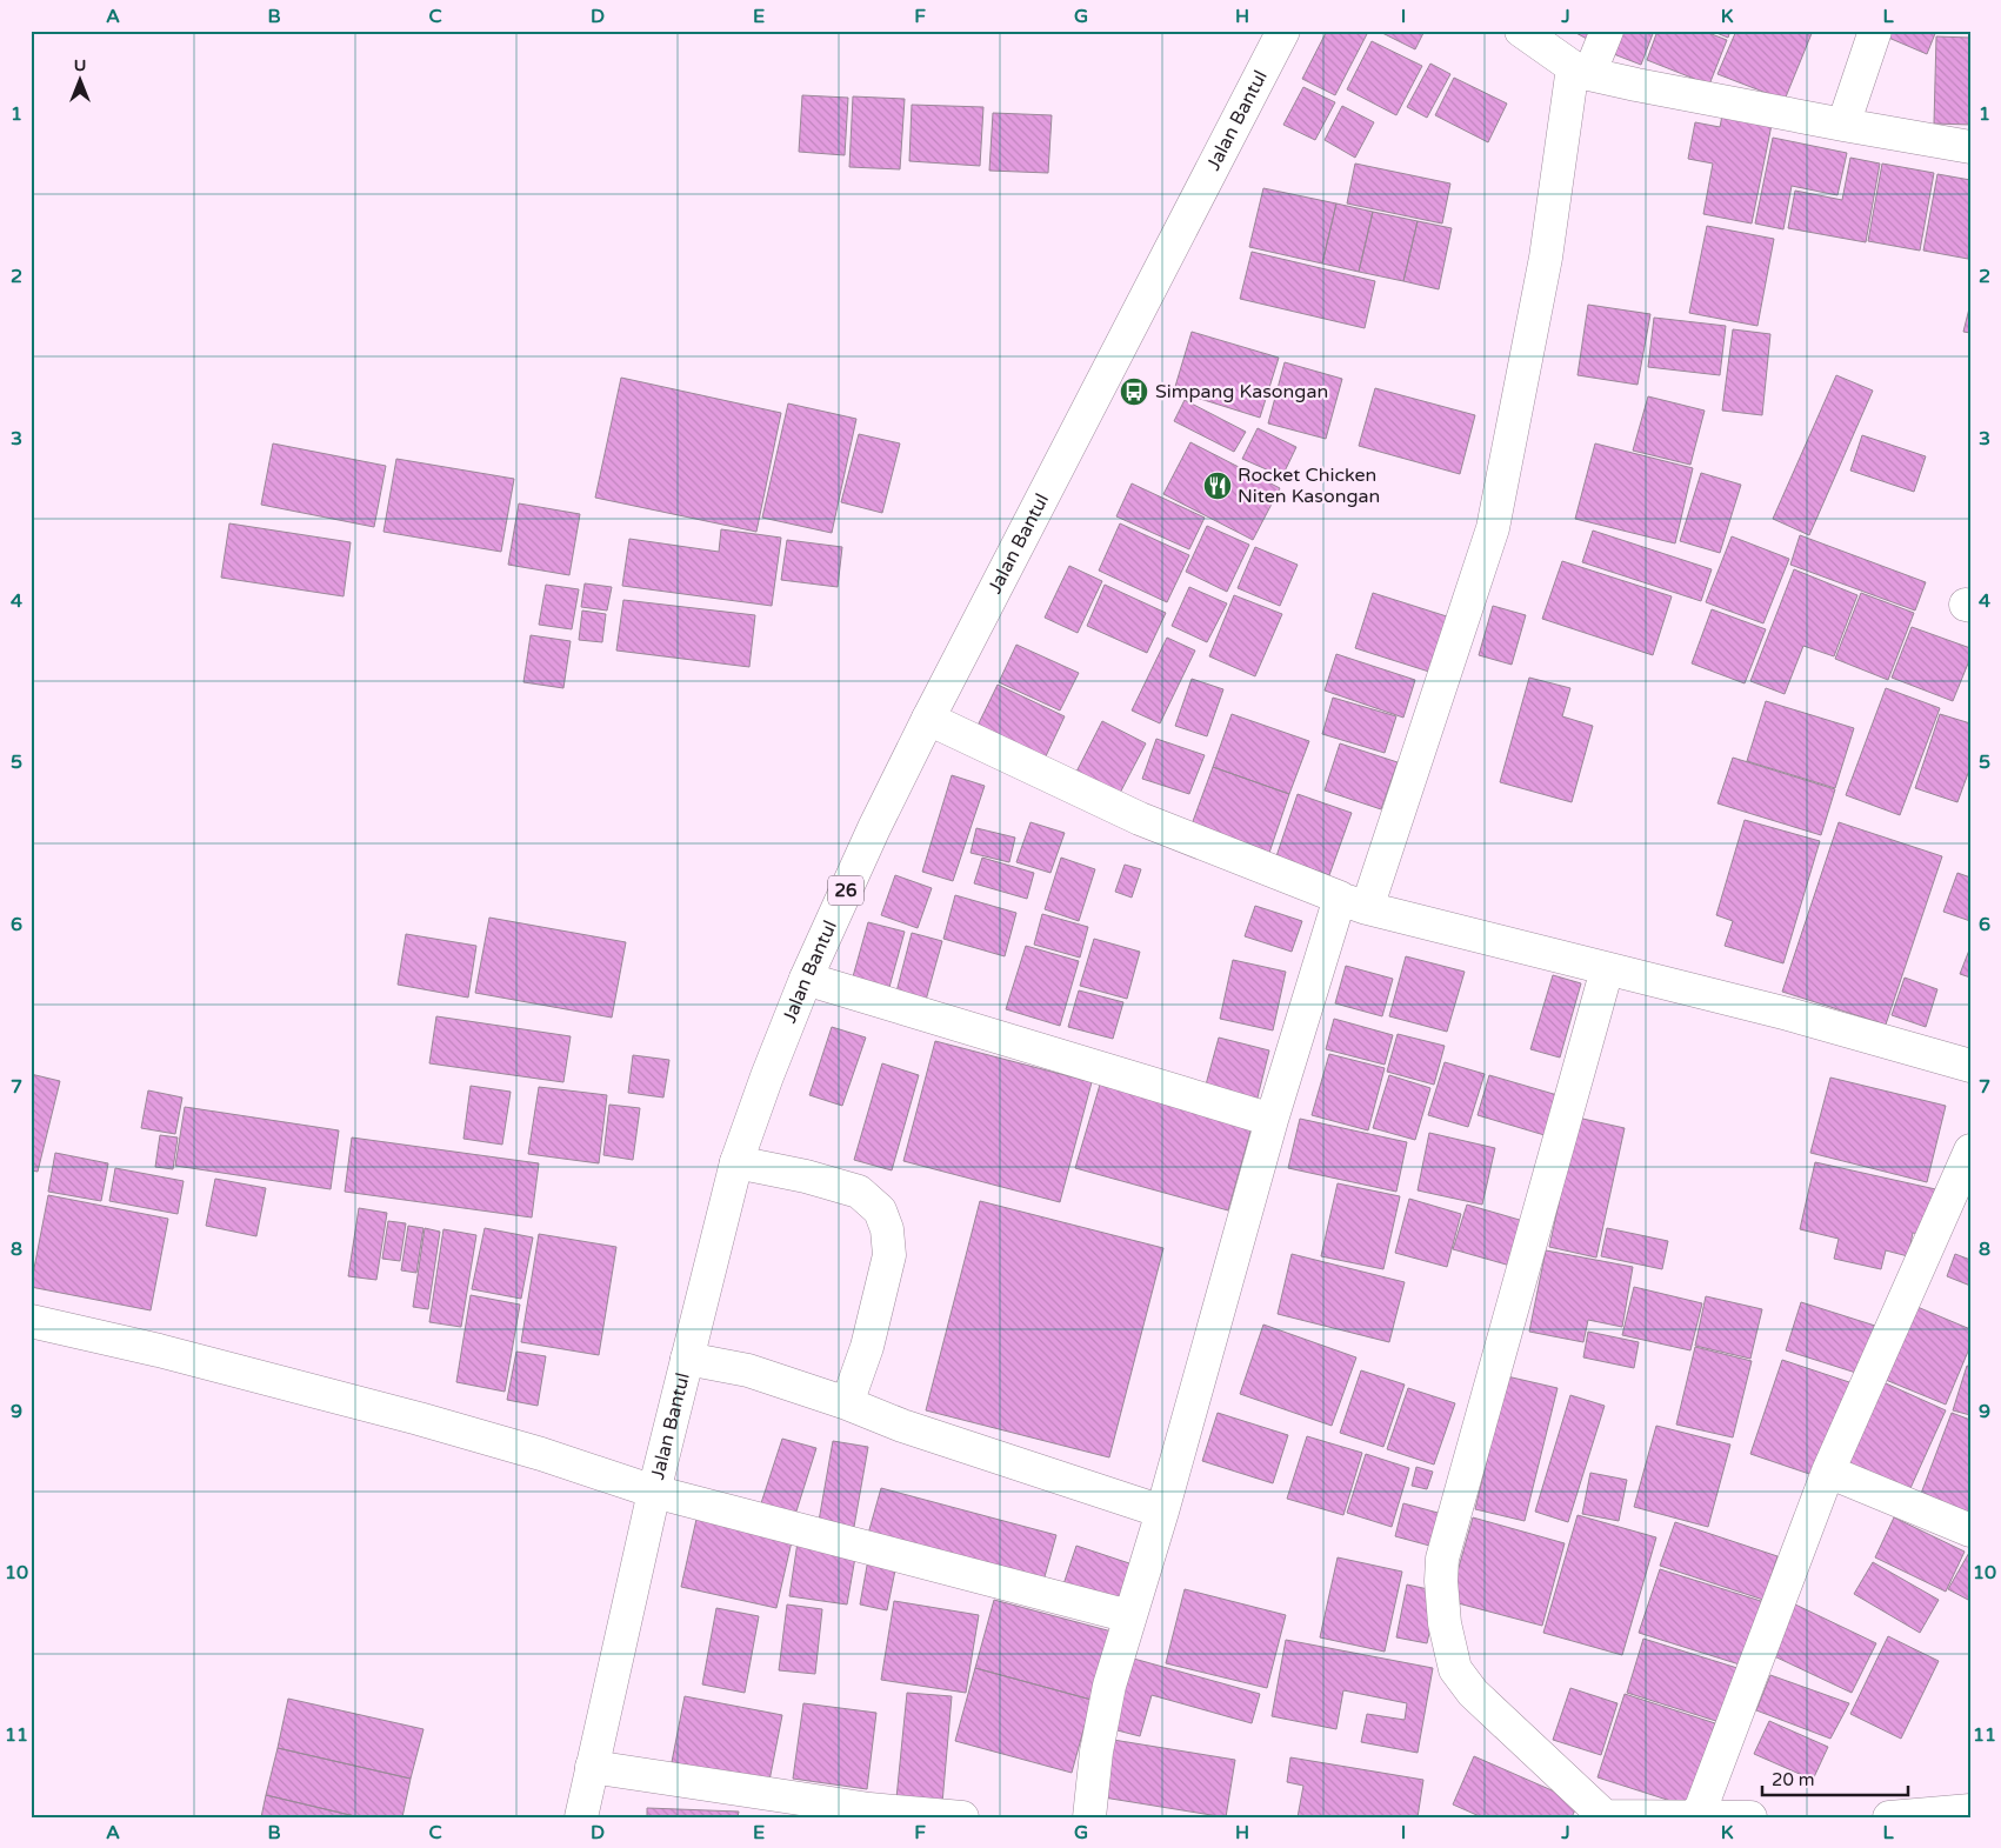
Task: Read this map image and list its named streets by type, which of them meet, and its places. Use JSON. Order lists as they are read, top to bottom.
{
  "streets": {
    "street": ["Jalan Bantul", "26"]
  },
  "places": {
    "bus stop": ["Simpang Kasongan"],
    "restaurant": ["Rocket Chicken Niten Kasongan"]
  },
  "scale_bar": "20 m",
  "north": "top",
  "grid": {
    "columns": [
      "A",
      "B",
      "C",
      "D",
      "E",
      "F",
      "G",
      "H",
      "I",
      "J",
      "K",
      "L"
    ],
    "rows": [
      "1",
      "2",
      "3",
      "4",
      "5",
      "6",
      "7",
      "8",
      "9",
      "10",
      "11"
    ]
  }
}
